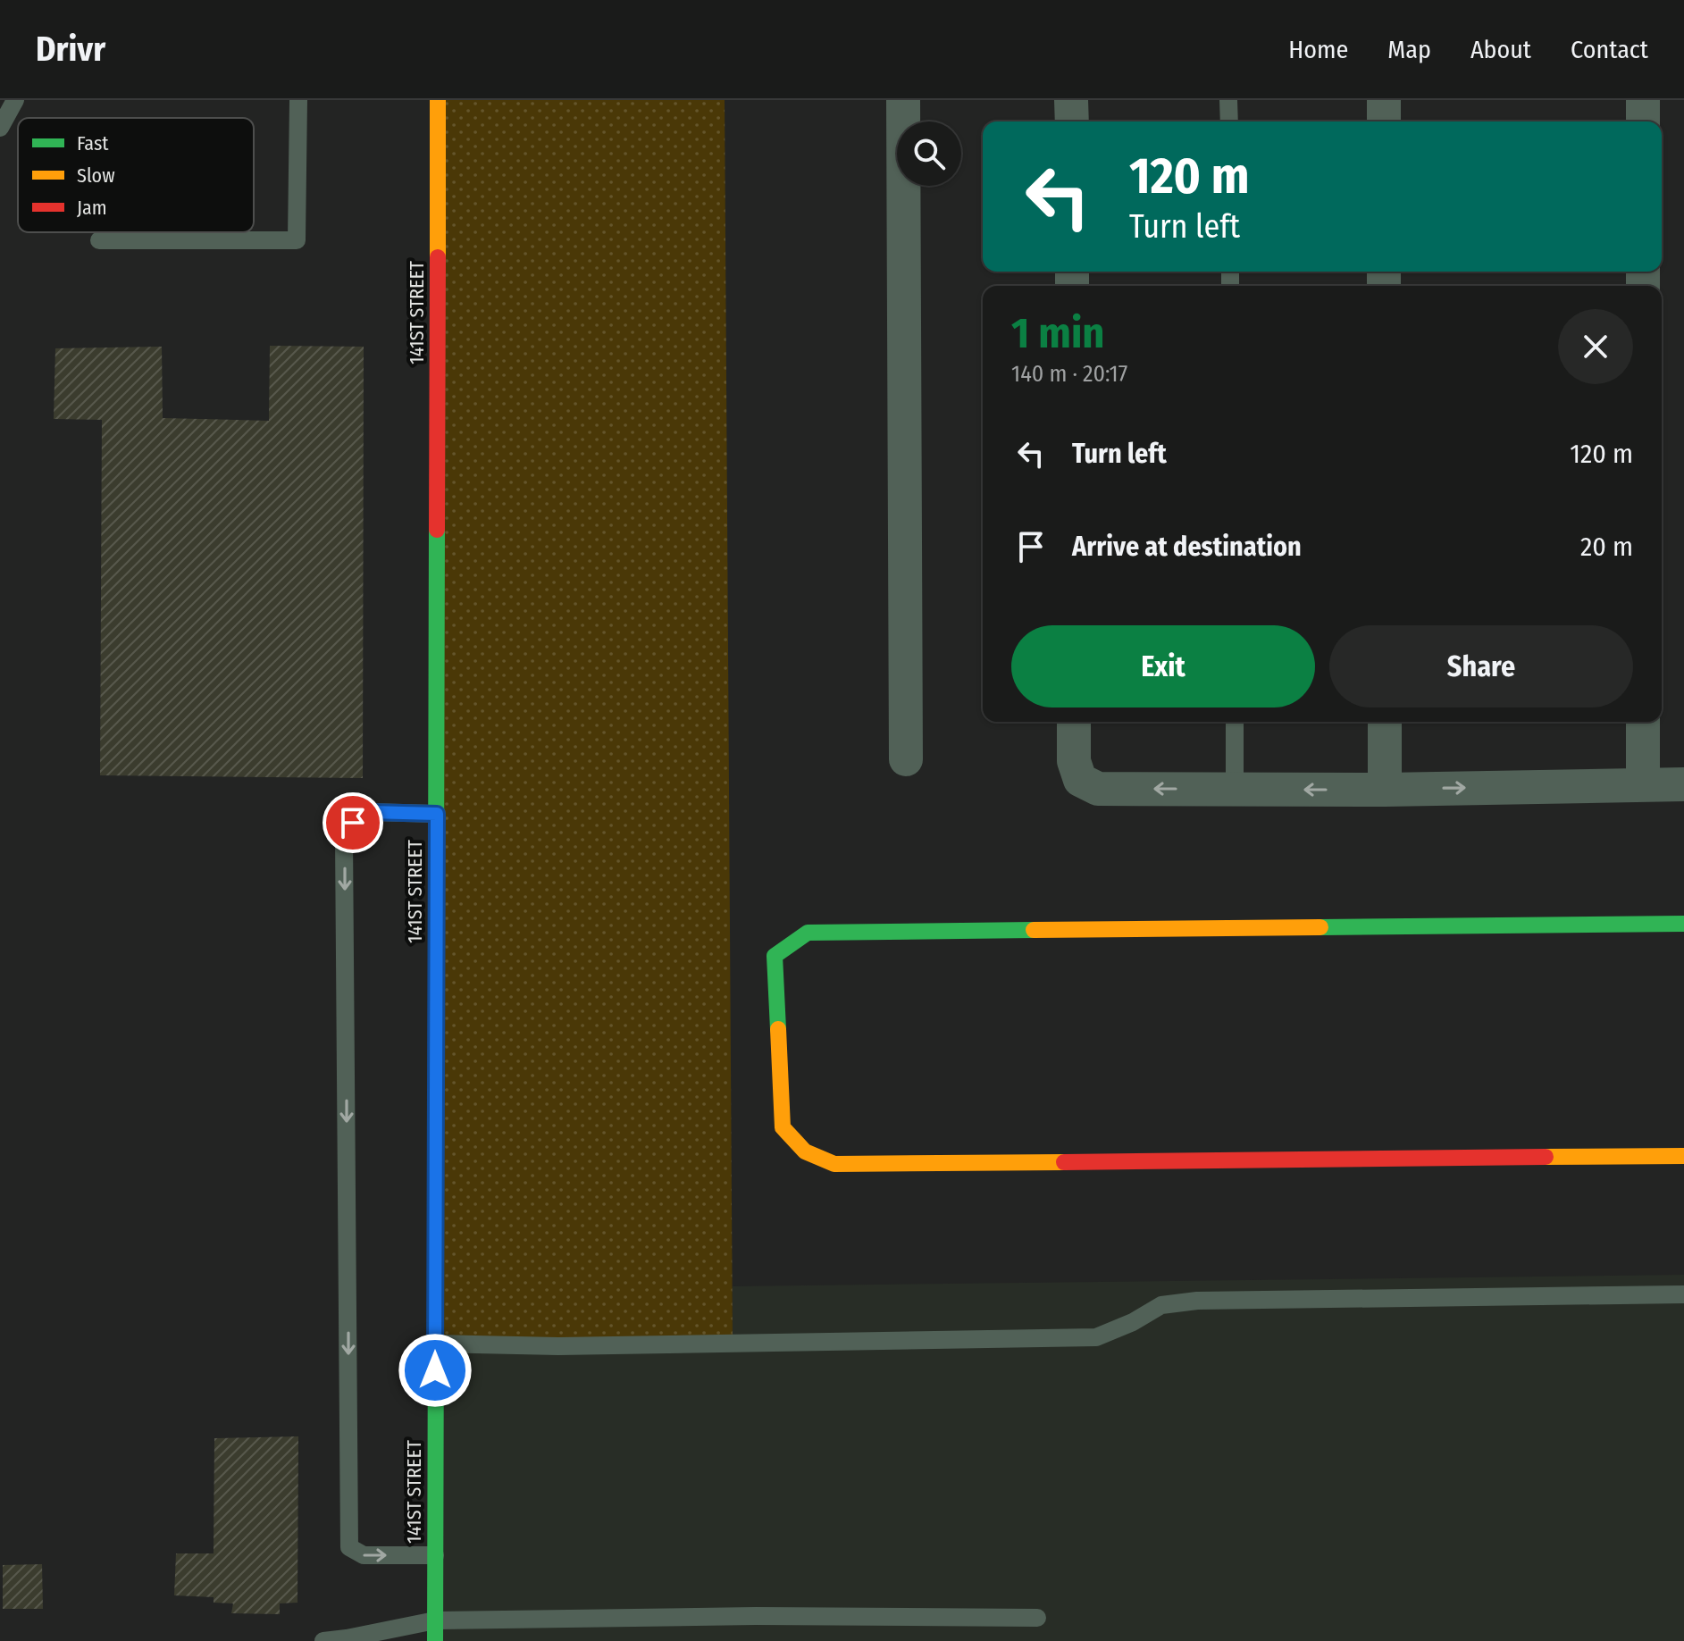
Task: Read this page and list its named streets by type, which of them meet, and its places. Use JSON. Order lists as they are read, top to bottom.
{
  "streets": {
    "street": ["141ST STREET"]
  },
  "legend": ["Fast", "Slow", "Jam"],
  "page": {
    "header": "Drivr",
    "nav": [
      "Home",
      "Map",
      "About",
      "Contact"
    ],
    "turn": ["120 m", "Turn left"],
    "heading": ["1 min", "140 m · 20:17"],
    "list": [
      {
        "name": "Turn left",
        "value": "120 m"
      },
      {
        "name": "Arrive at destination",
        "value": "20 m"
      }
    ],
    "buttons": ["Exit", "Share"]
  }
}
